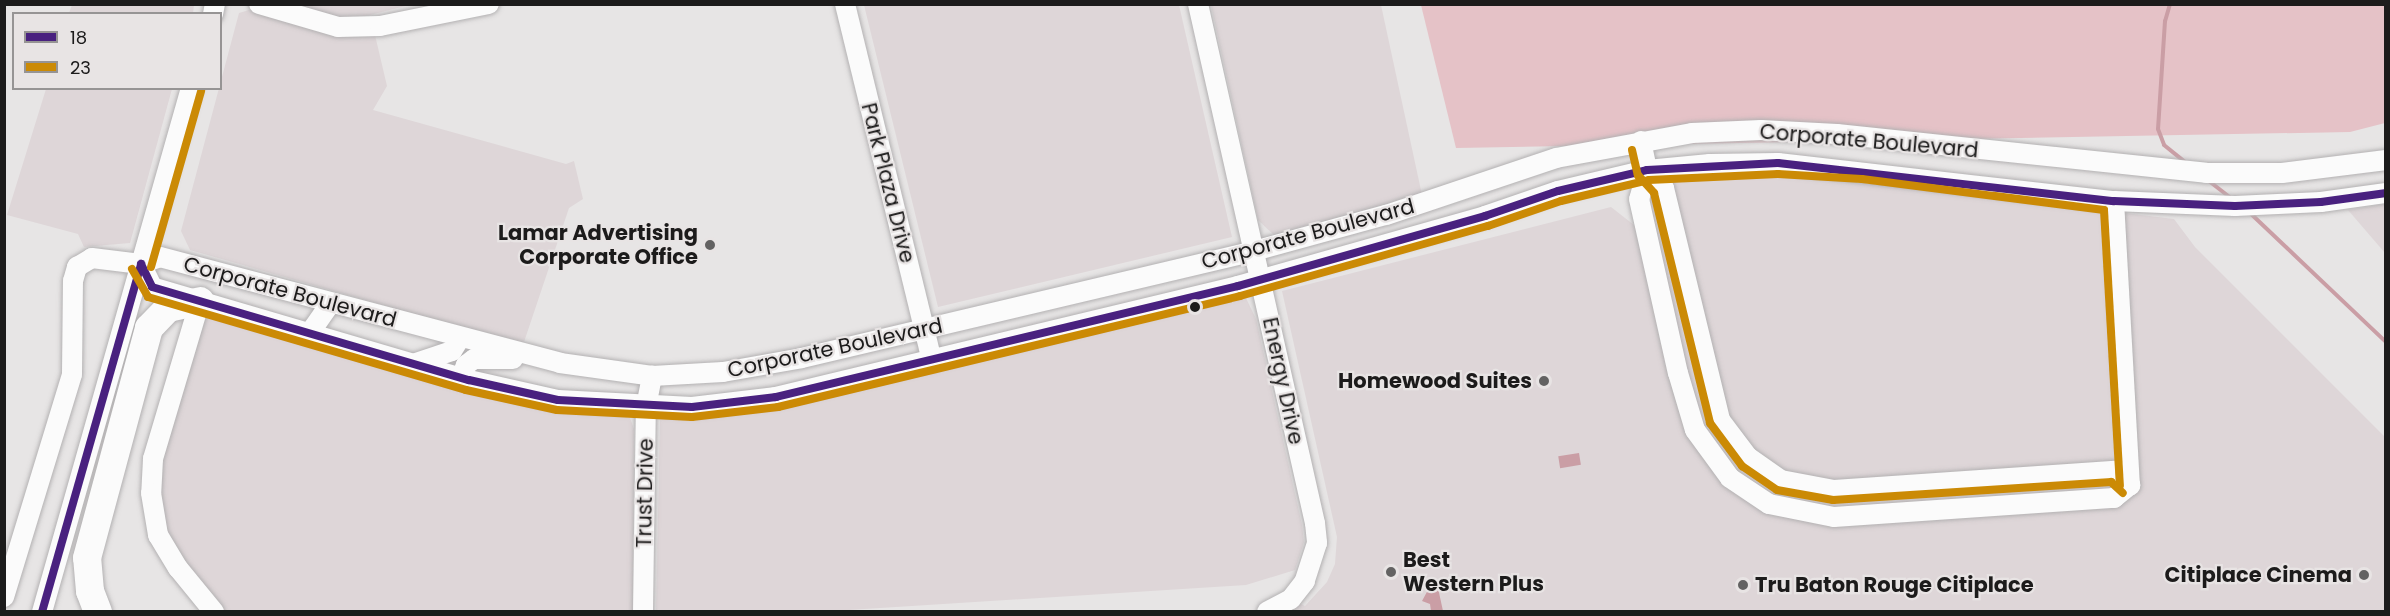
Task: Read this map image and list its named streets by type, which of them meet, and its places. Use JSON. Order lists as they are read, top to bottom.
{
  "streets": {
    "street": [
      "Corporate Boulevard",
      "Park Plaza Drive",
      "Energy Drive",
      "Trust Drive"
    ]
  },
  "crossings": [
    ["Corporate Boulevard", "Park Plaza Drive"],
    ["Corporate Boulevard", "Energy Drive"],
    ["Corporate Boulevard", "Trust Drive"]
  ],
  "places": [
    "Lamar Advertising Corporate Office",
    "Homewood Suites",
    "Best Western Plus",
    "Citiplace Cinema",
    "Tru Baton Rouge Citiplace"
  ],
  "lines": ["transit line 23", "transit line 18"],
  "legend": ["18", "23"]
}
